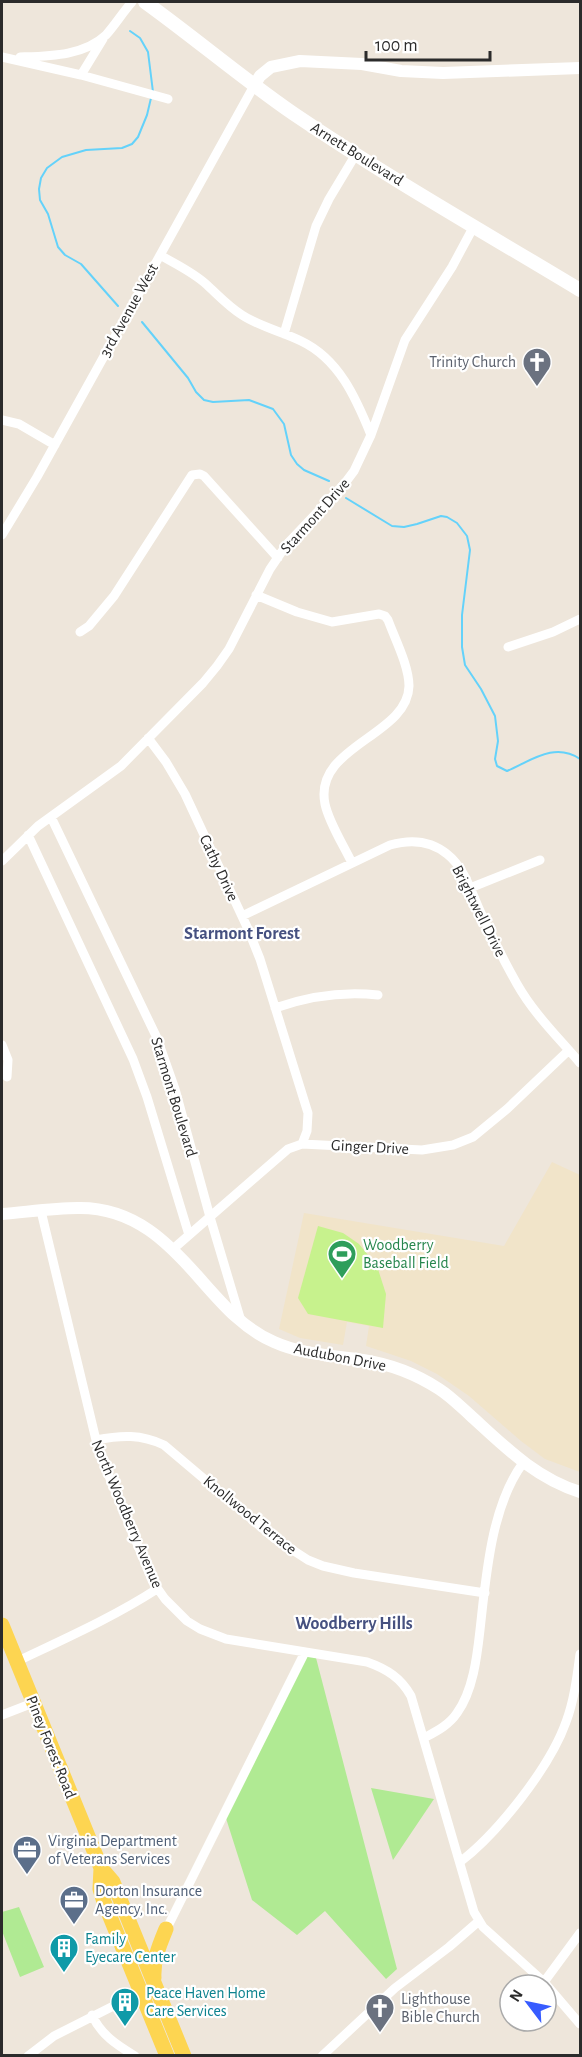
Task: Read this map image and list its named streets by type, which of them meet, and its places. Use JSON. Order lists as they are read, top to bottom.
{
  "streets": {
    "main road": ["Arnett Boulevard", "Piney Forest Road"],
    "street": [
      "3rd Avenue West",
      "Starmont Drive",
      "Cathy Drive",
      "Brightwell Drive",
      "Starmont Boulevard",
      "Ginger Drive",
      "Audubon Drive",
      "North Woodberry Avenue",
      "Knollwood Terrace"
    ]
  },
  "crossings": [
    ["Arnett Boulevard", "3rd Avenue West"],
    ["Arnett Boulevard", "Starmont Drive"],
    ["Starmont Drive", "Cathy Drive"],
    ["Starmont Drive", "Starmont Boulevard"],
    ["Cathy Drive", "Brightwell Drive"],
    ["Cathy Drive", "Ginger Drive"],
    ["Brightwell Drive", "Ginger Drive"],
    ["Starmont Boulevard", "Audubon Drive"],
    ["Audubon Drive", "North Woodberry Avenue"],
    ["North Woodberry Avenue", "Knollwood Terrace"]
  ],
  "districts": ["Starmont Forest", "Woodberry Hills"],
  "places": {
    "church": ["Trinity Church", "Lighthouse Bible Church"],
    "sports": ["Woodberry Baseball Field"],
    "office": ["Virginia Department of Veterans Services", "Dorton Insurance Agency, Inc."],
    "building": ["Family Eyecare Center", "Peace Haven Home Care Services"]
  },
  "scale_bar": "100 m",
  "north": "top left"
}
